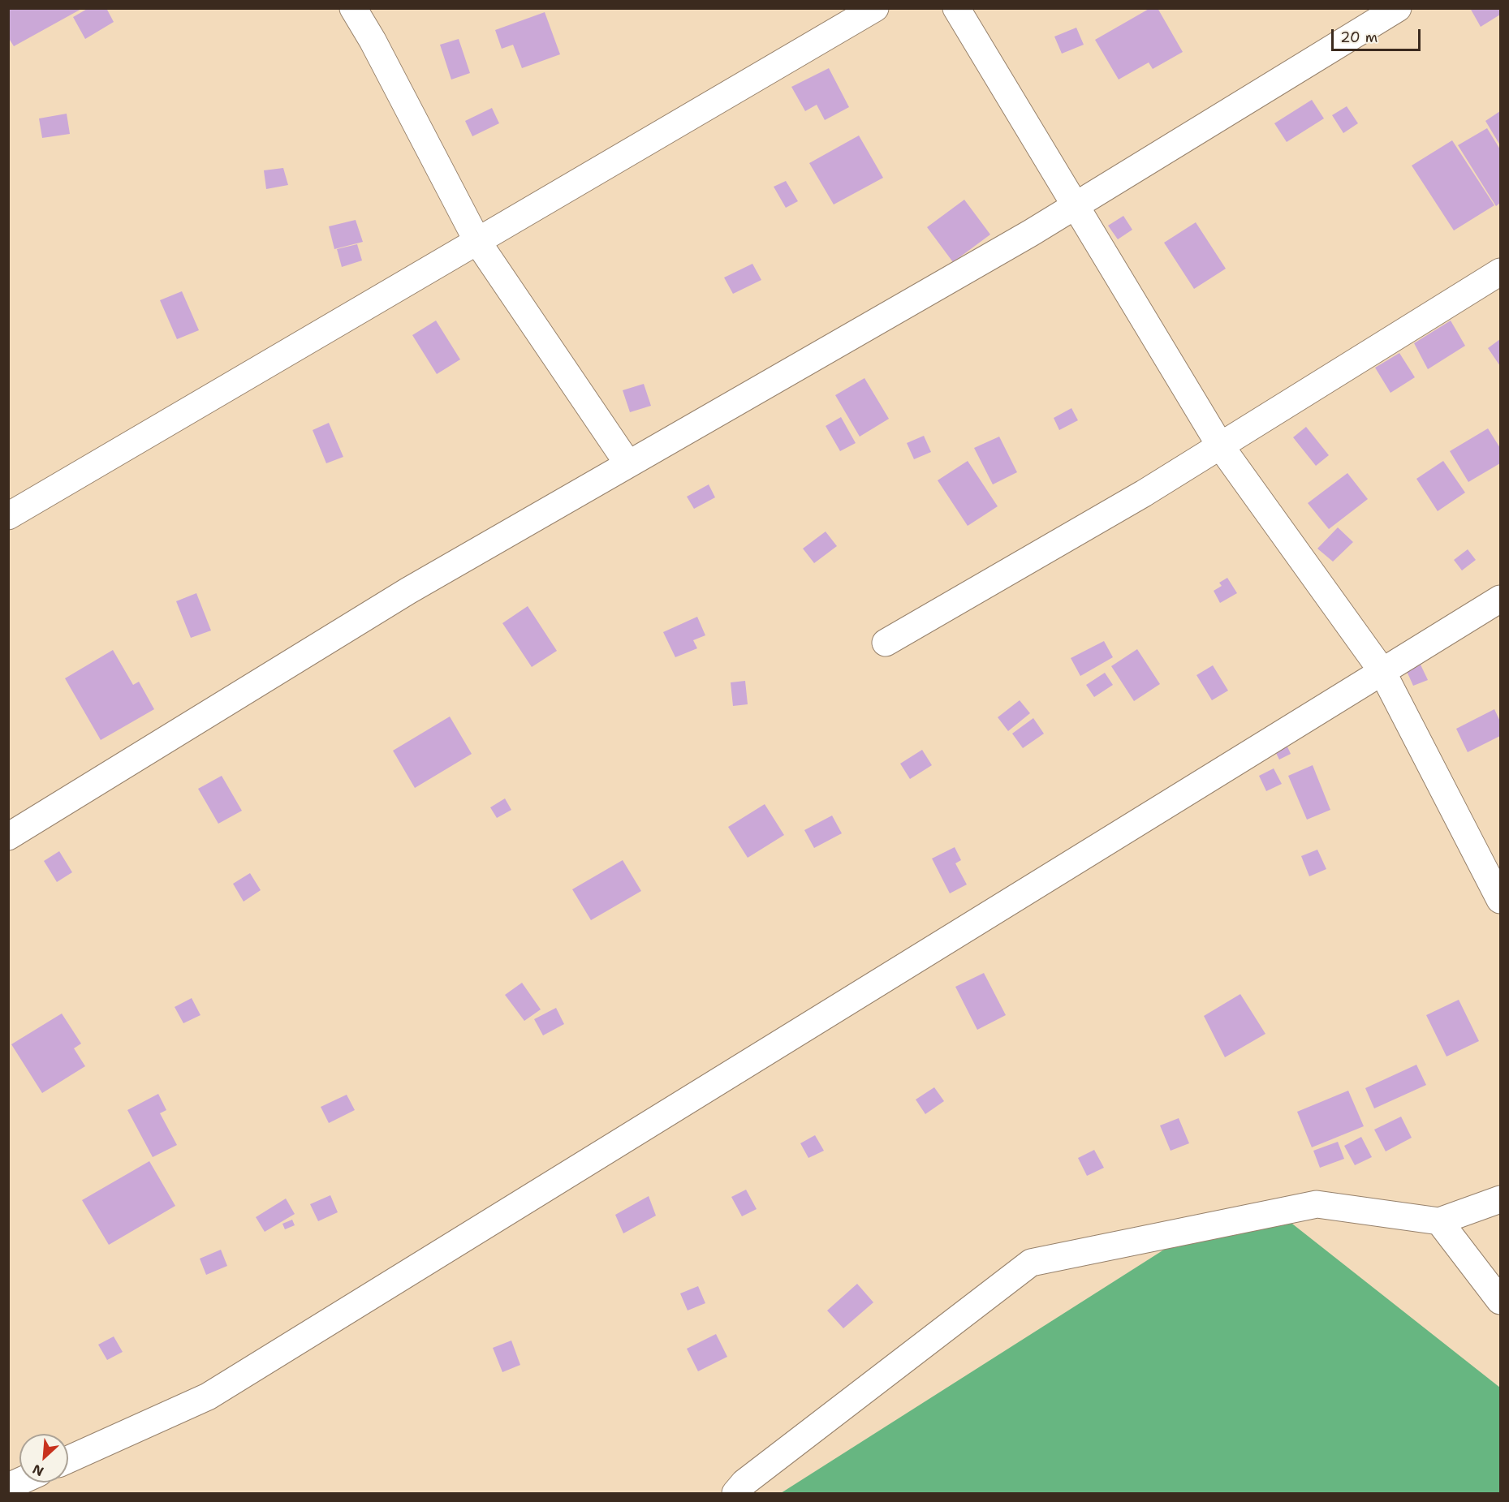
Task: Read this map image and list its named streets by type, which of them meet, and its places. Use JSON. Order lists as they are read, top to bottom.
{
  "scale_bar": "20 m",
  "north": "bottom left"
}
